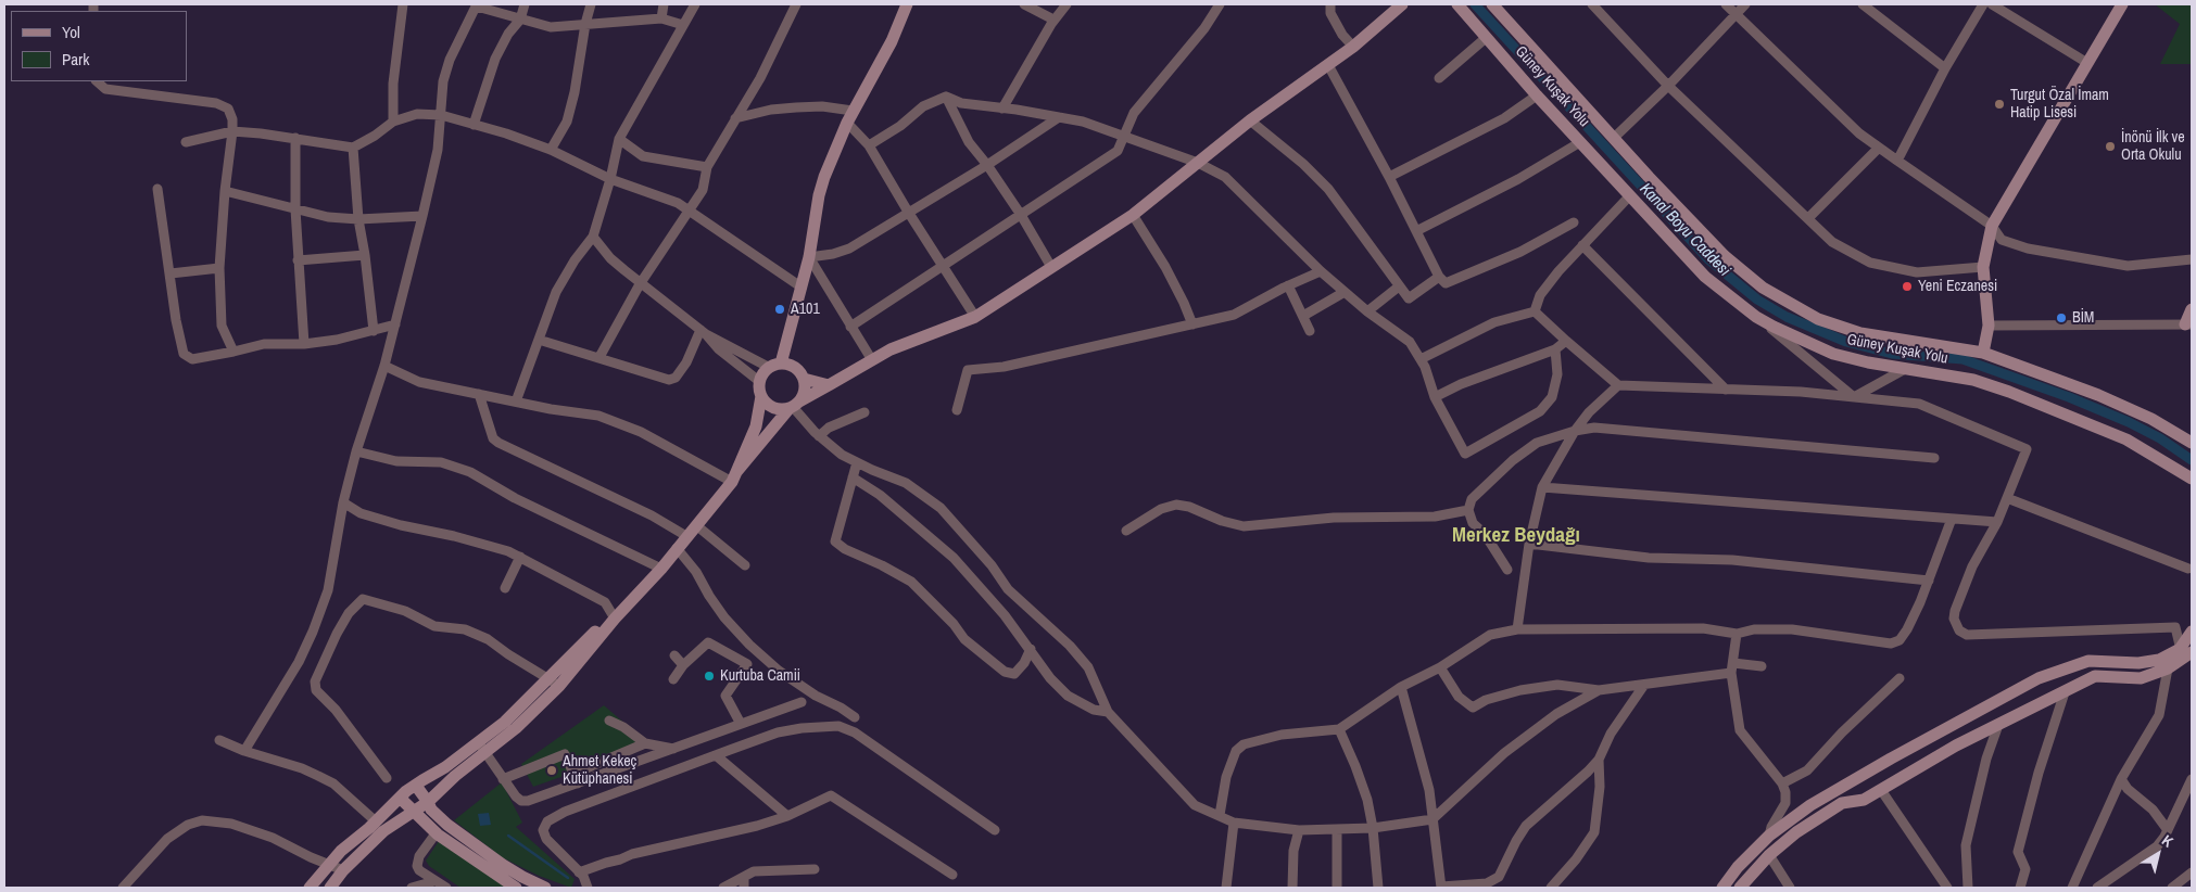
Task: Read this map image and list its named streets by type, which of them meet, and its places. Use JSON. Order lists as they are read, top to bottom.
{
  "streets": {
    "main road": ["Güney Kuşak Yolu"]
  },
  "districts": ["Merkez Beydağı"],
  "water": ["Kanal Boyu Caddesi"],
  "places": [
    "Turgut Özal İmam Hatip Lisesi",
    "İnönü İlk ve Orta Okulu",
    "Yeni Eczanesi",
    "A101",
    "BİM",
    "Kurtuba Camii",
    "Ahmet Kekeç Kütüphanesi"
  ],
  "legend": ["Yol", "Park"],
  "north": "top right"
}
